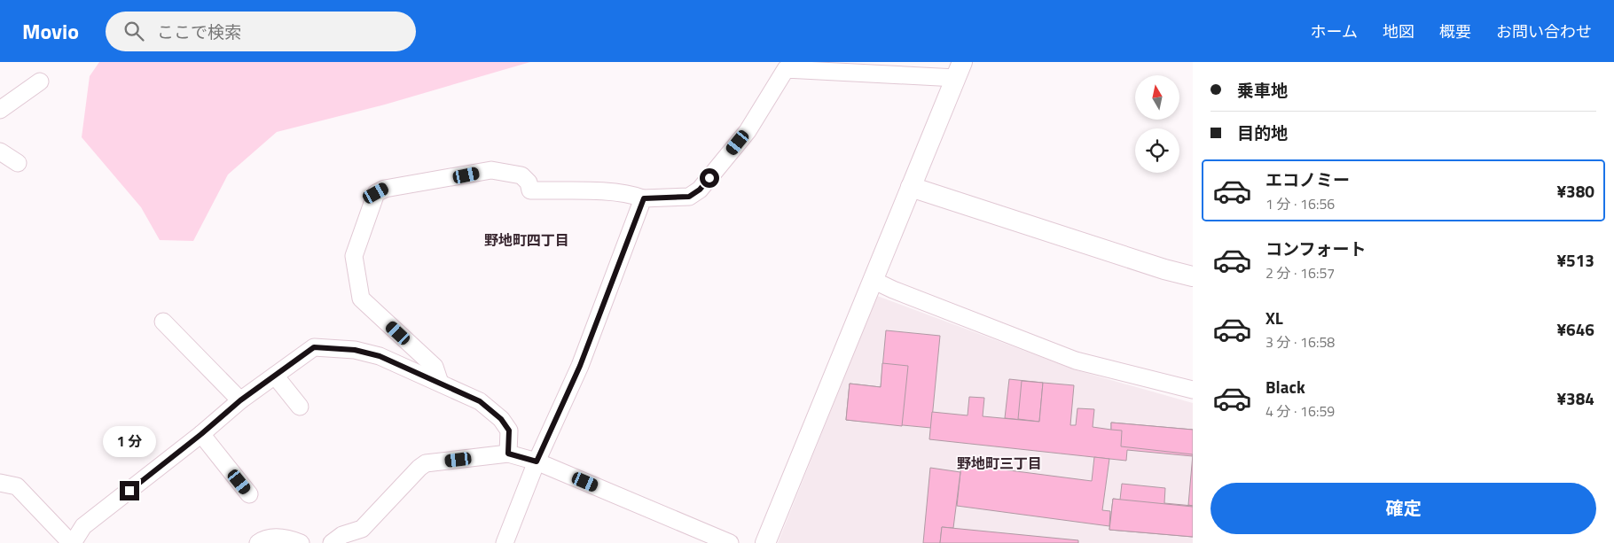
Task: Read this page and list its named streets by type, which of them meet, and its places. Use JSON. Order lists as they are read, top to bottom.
{
  "districts": ["野地町四丁目", "野地町三丁目"],
  "north": "top",
  "page": {
    "header": "Movio",
    "search": "ここで検索",
    "nav": [
      "ホーム",
      "地図",
      "概要",
      "お問い合わせ"
    ],
    "banner": ["乗車地", "目的地"],
    "list": [
      {
        "name": "エコノミー",
        "note": "1 分 · 16:56",
        "value": "¥380"
      },
      {
        "name": "コンフォート",
        "note": "2 分 · 16:57",
        "value": "¥513"
      },
      {
        "name": "XL",
        "note": "3 分 · 16:58",
        "value": "¥646"
      },
      {
        "name": "Black",
        "note": "4 分 · 16:59",
        "value": "¥384"
      }
    ],
    "bubble": "1 分",
    "buttons": "確定"
  }
}
